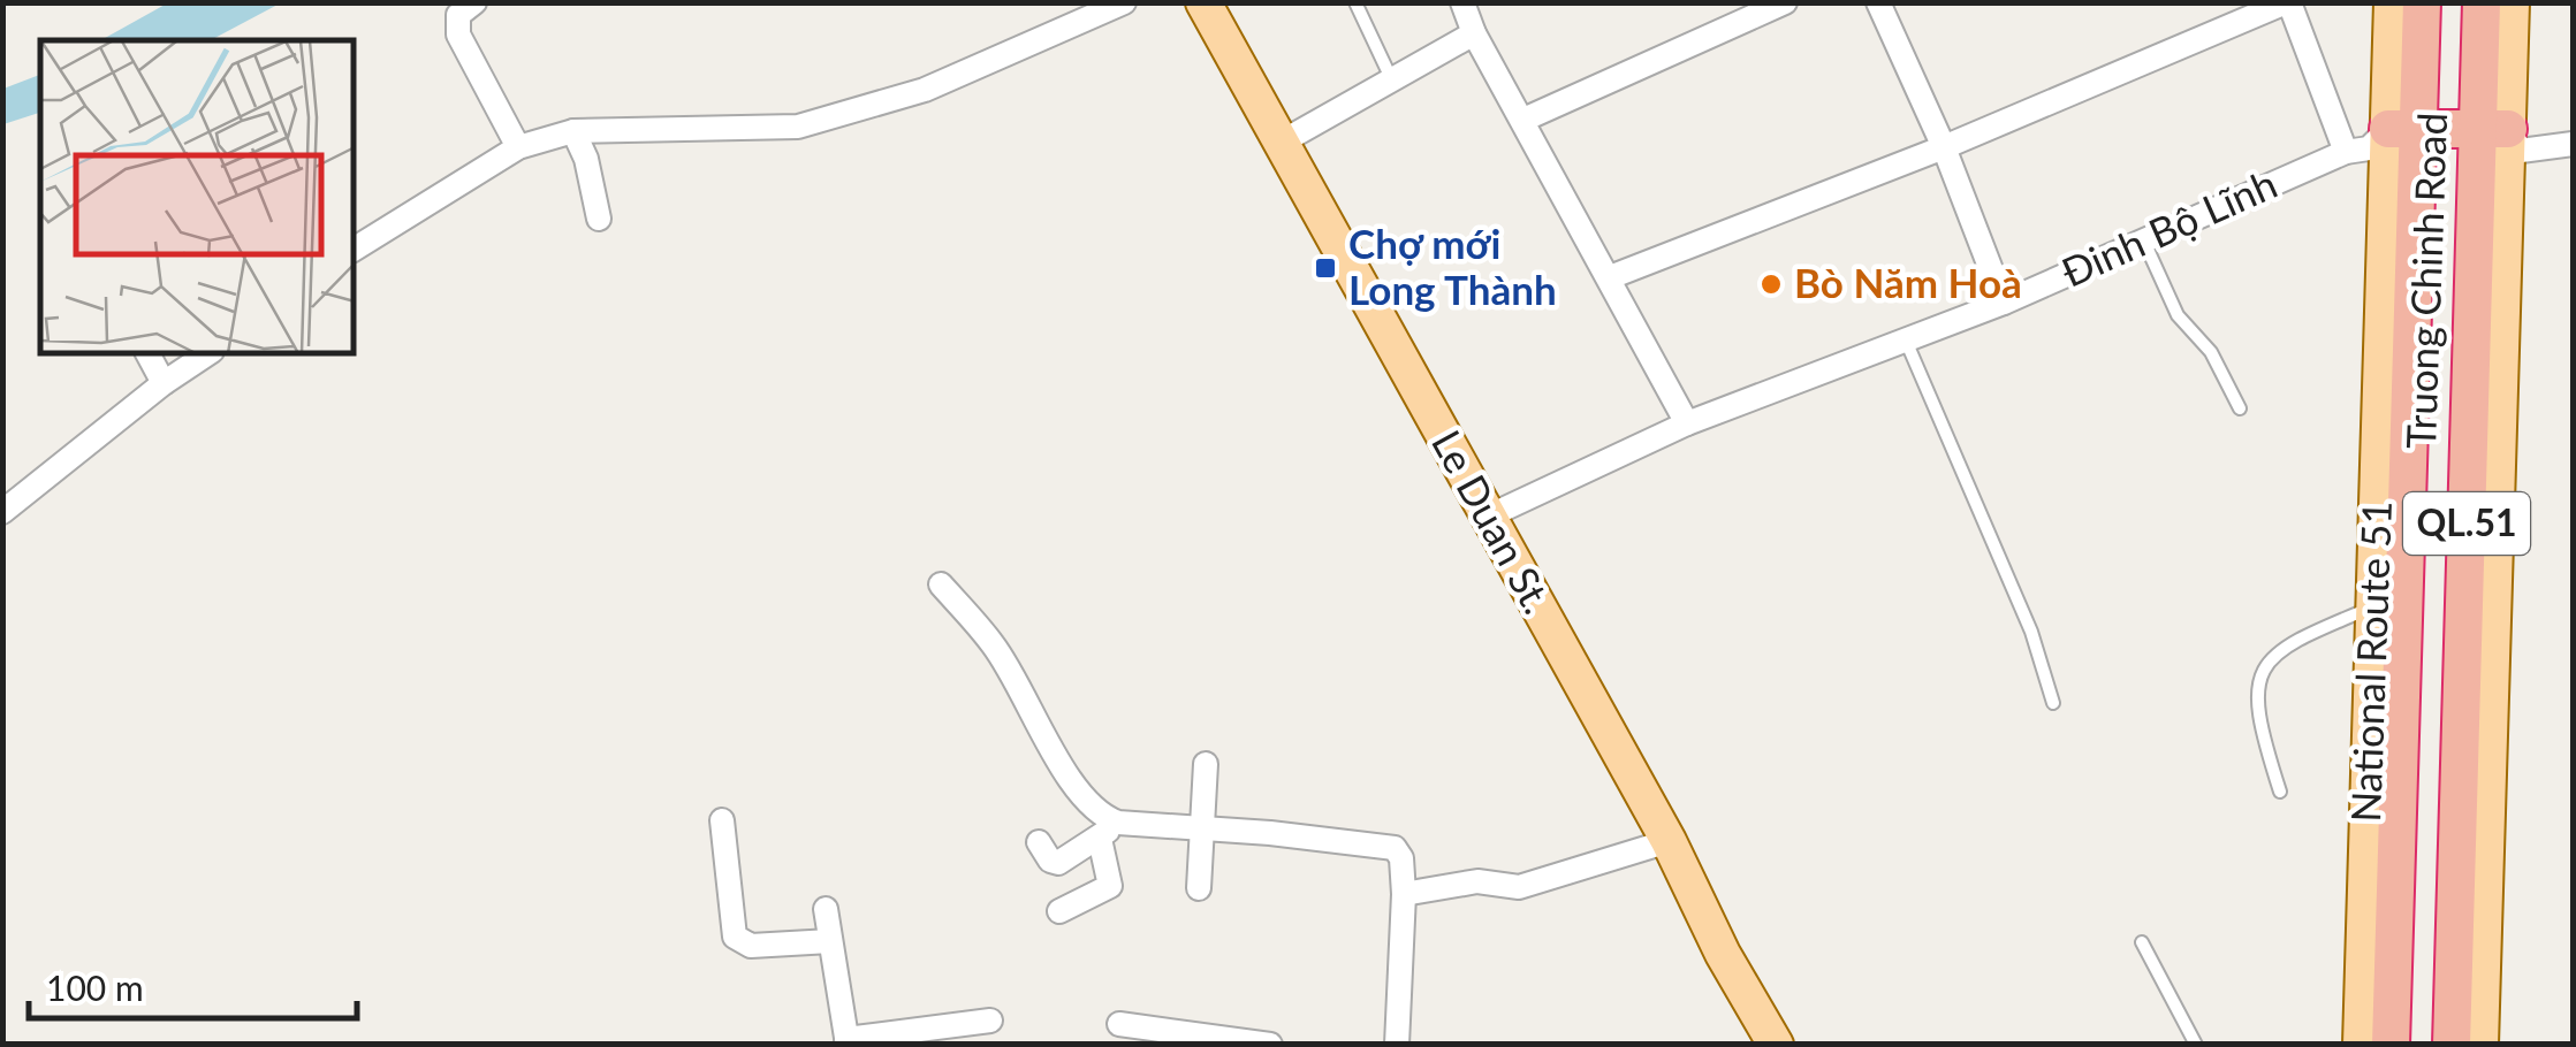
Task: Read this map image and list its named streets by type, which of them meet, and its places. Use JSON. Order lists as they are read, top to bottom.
{
  "streets": {
    "highway": ["Truong Chinh Road", "QL.51"],
    "main road": ["Le Duan St.", "National Route 51"],
    "street": ["Đinh Bộ Lĩnh"]
  },
  "crossings": [
    ["Đinh Bộ Lĩnh", "Truong Chinh Road"],
    ["Đinh Bộ Lĩnh", "Le Duan St."],
    ["Đinh Bộ Lĩnh", "National Route 51"],
    ["Truong Chinh Road", "QL.51"],
    ["Truong Chinh Road", "National Route 51"]
  ],
  "places": {
    "transit": ["Chợ mới Long Thành"],
    "other": ["Bò Năm Hoà"]
  },
  "scale_bar": "100 m"
}
